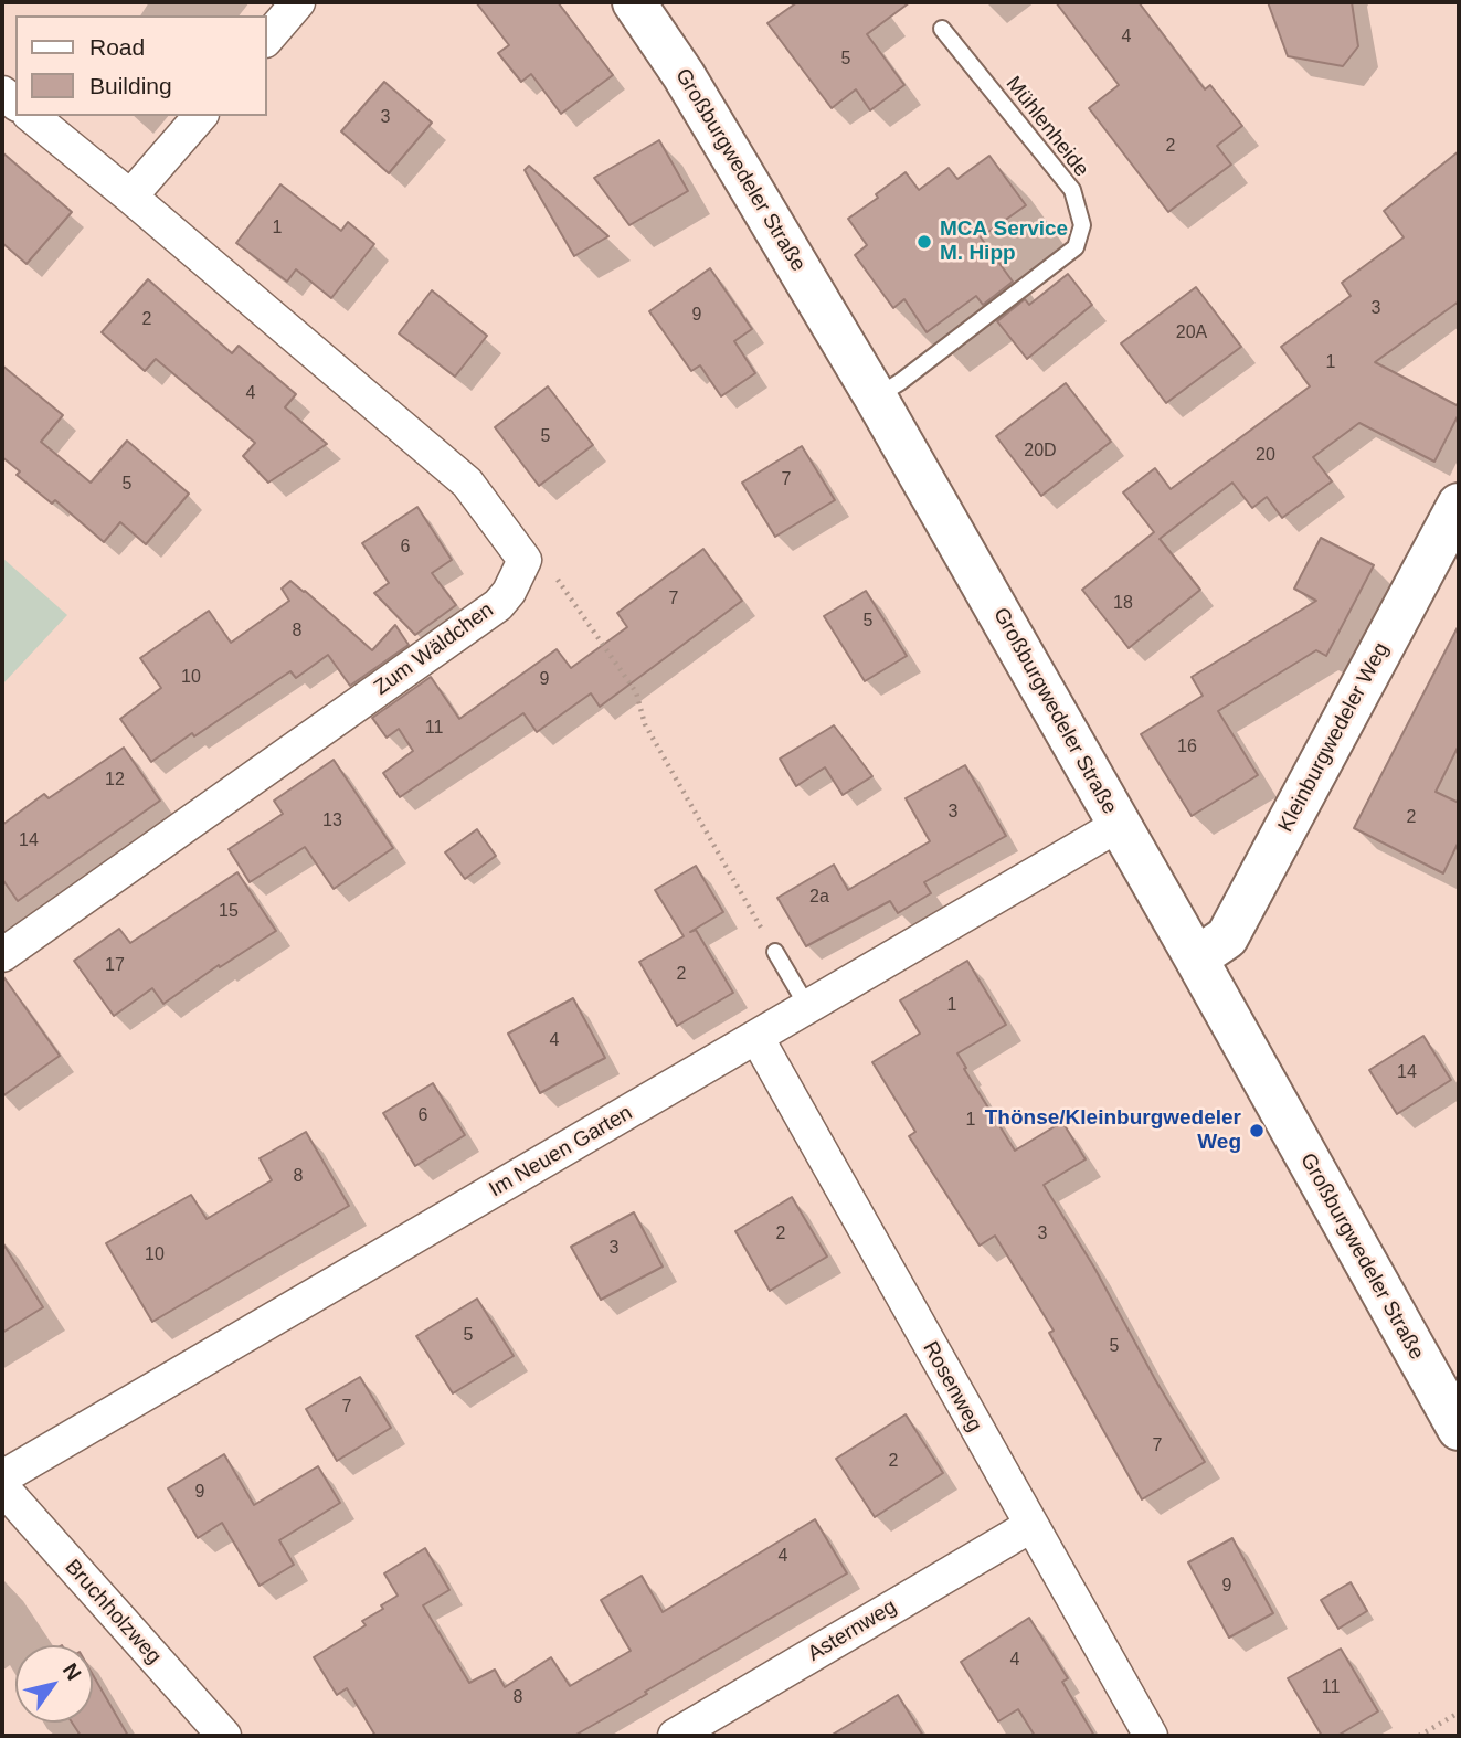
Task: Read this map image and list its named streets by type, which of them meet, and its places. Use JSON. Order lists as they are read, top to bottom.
{
  "streets": {
    "street": [
      "Großburgwedeler Straße",
      "Zum Wäldchen",
      "Kleinburgwedeler Weg",
      "Im Neuen Garten",
      "Rosenweg",
      "Bruchholzweg",
      "Asternweg"
    ],
    "lane": ["Mühlenheide"]
  },
  "crossings": [
    ["Mühlenheide", "Großburgwedeler Straße"],
    ["Großburgwedeler Straße", "Kleinburgwedeler Weg"],
    ["Großburgwedeler Straße", "Im Neuen Garten"],
    ["Im Neuen Garten", "Rosenweg"],
    ["Rosenweg", "Asternweg"]
  ],
  "places": ["MCA Service M. Hipp", "Thönse/Kleinburgwedeler Weg"],
  "house_numbers": [
    "4",
    "5",
    "3",
    "2",
    "1",
    "3",
    "9",
    "2",
    "20A",
    "1",
    "4",
    "5",
    "20D",
    "20",
    "7",
    "5",
    "6",
    "7",
    "18",
    "5",
    "8",
    "10",
    "9",
    "11",
    "16",
    "12",
    "3",
    "2",
    "13",
    "14",
    "2a",
    "15",
    "17",
    "2",
    "1",
    "4",
    "14",
    "6",
    "1",
    "8",
    "2",
    "3",
    "3",
    "10",
    "5",
    "5",
    "7",
    "7",
    "2",
    "9",
    "4",
    "9",
    "4",
    "11",
    "8"
  ],
  "legend": ["Road", "Building"],
  "north": "top right"
}
